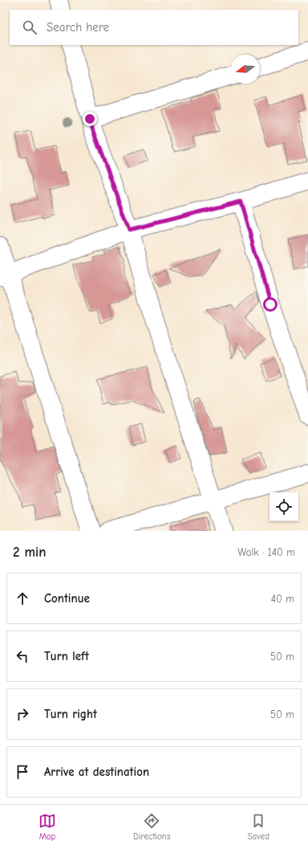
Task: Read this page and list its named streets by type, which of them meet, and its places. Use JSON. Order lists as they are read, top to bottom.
{
  "north": "left",
  "page": {
    "search": "Search here",
    "heading": ["2 min", "Walk · 140 m"],
    "list": [
      ["Continue", "40 m"],
      ["Turn left", "50 m"],
      ["Turn right", "50 m"],
      "Arrive at destination"
    ],
    "nav": ["Map", "Directions", "Saved"]
  }
}
